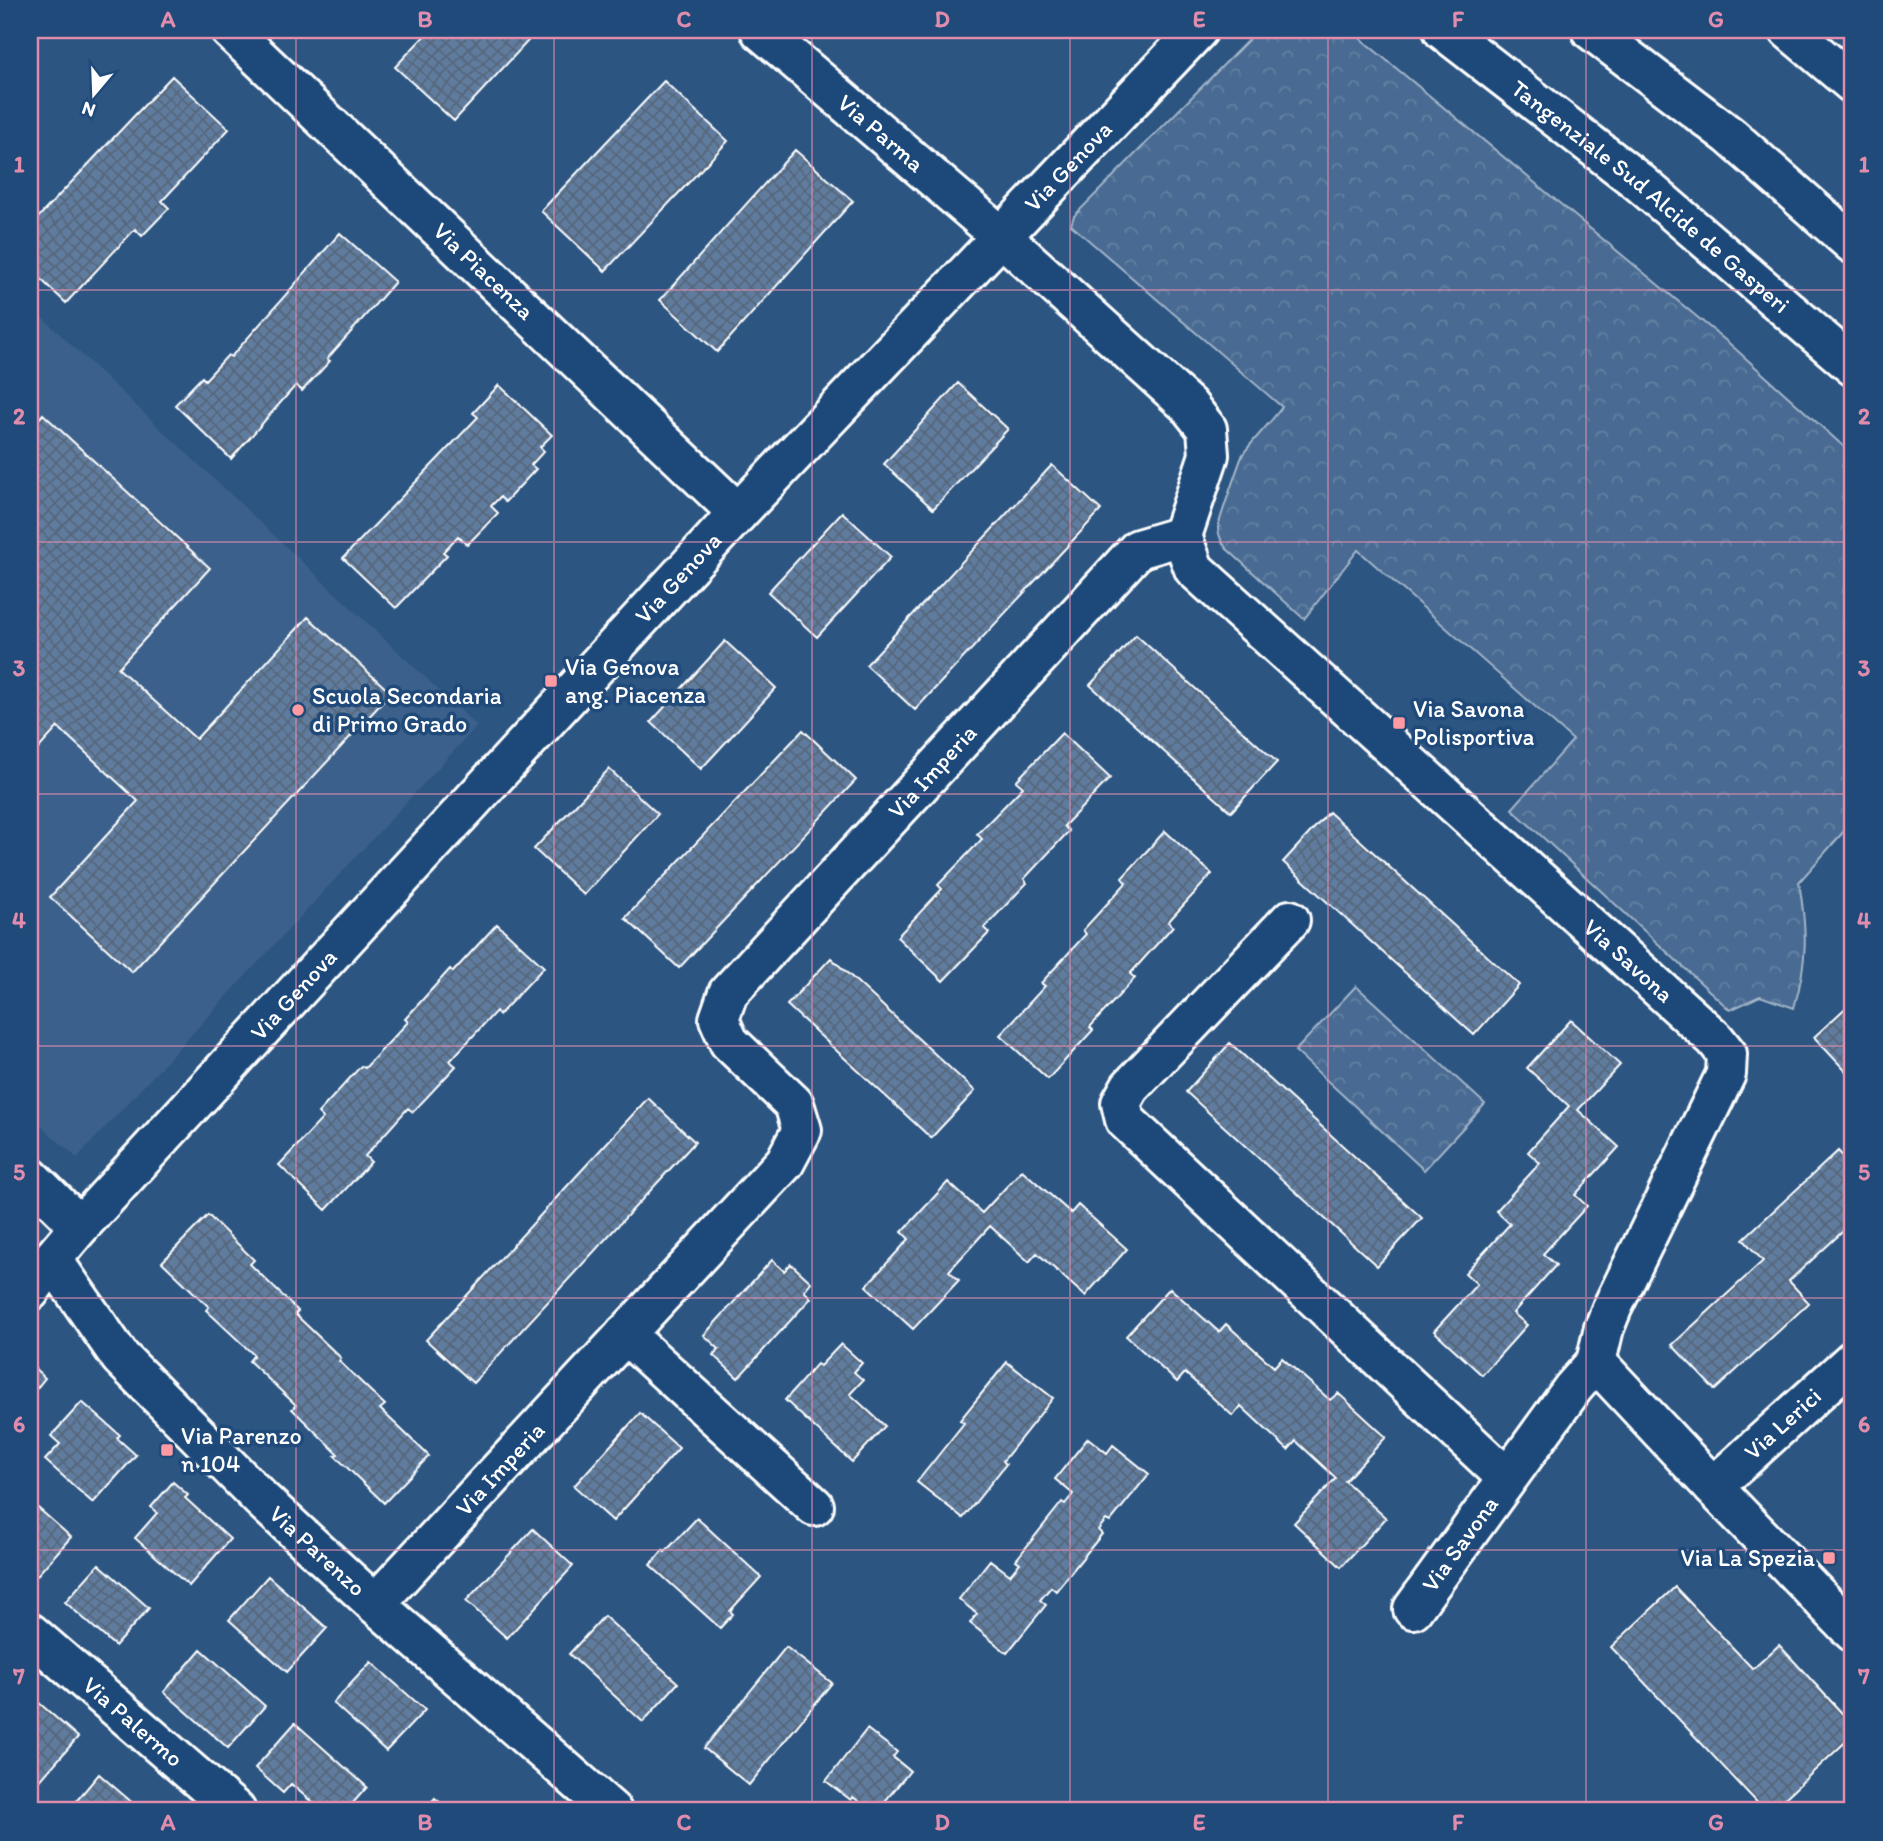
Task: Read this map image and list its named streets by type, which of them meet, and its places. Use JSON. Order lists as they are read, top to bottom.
{
  "streets": {
    "main road": [
      "Via Parma",
      "Via Genova",
      "Tangenziale Sud Alcide de Gasperi",
      "Via Piacenza",
      "Via Imperia",
      "Via Savona",
      "Via Lerici",
      "Via Parenzo",
      "Via Palermo"
    ]
  },
  "crossings": [
    ["Via Parma", "Via Genova"],
    ["Via Genova", "Via Piacenza"],
    ["Via Genova", "Via Parenzo"],
    ["Via Imperia", "Via Savona"],
    ["Via Imperia", "Via Parenzo"]
  ],
  "places": {
    "transit": [
      "Via Genova ang. Piacenza",
      "Via Savona Polisportiva",
      "Via Parenzo n 104",
      "Via La Spezia"
    ],
    "other": ["Scuola Secondaria di Primo Grado"]
  },
  "north": "bottom",
  "grid": {
    "columns": [
      "A",
      "B",
      "C",
      "D",
      "E",
      "F",
      "G"
    ],
    "rows": [
      "1",
      "2",
      "3",
      "4",
      "5",
      "6",
      "7"
    ]
  }
}
